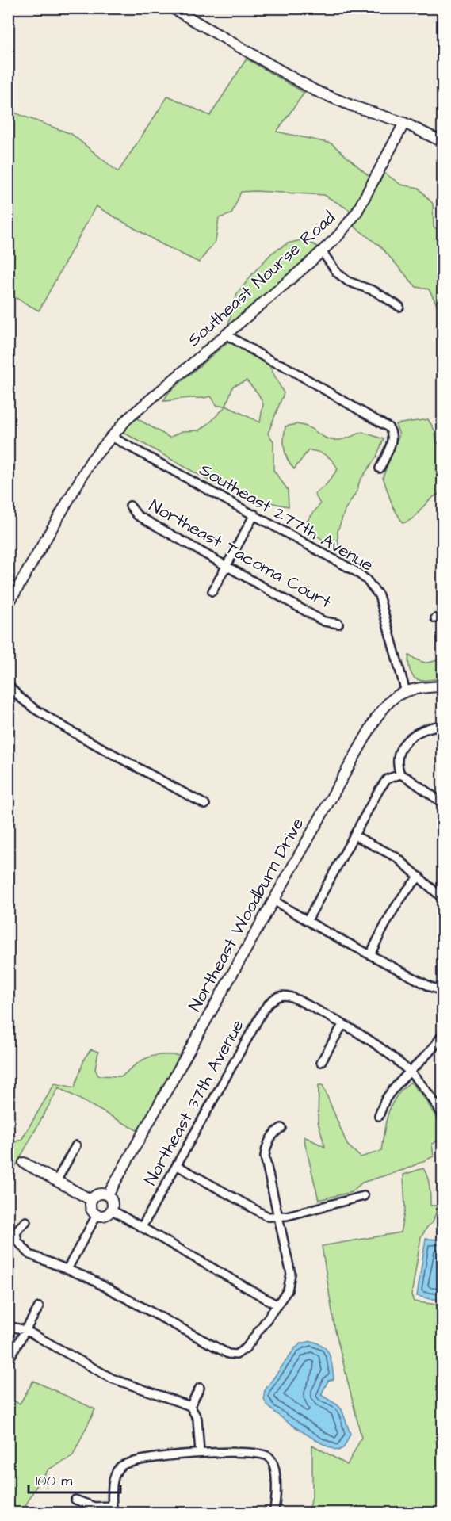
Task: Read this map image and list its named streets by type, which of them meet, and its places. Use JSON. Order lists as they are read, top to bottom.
{
  "streets": {
    "street": [
      "Southeast Nourse Road",
      "Southeast 277th Avenue",
      "Northeast Tacoma Court",
      "Northeast Woodburn Drive",
      "Northeast 37th Avenue"
    ]
  },
  "crossings": [
    ["Southeast Nourse Road", "Southeast 277th Avenue"],
    ["Southeast 277th Avenue", "Northeast Woodburn Drive"]
  ],
  "scale_bar": "100 m"
}
